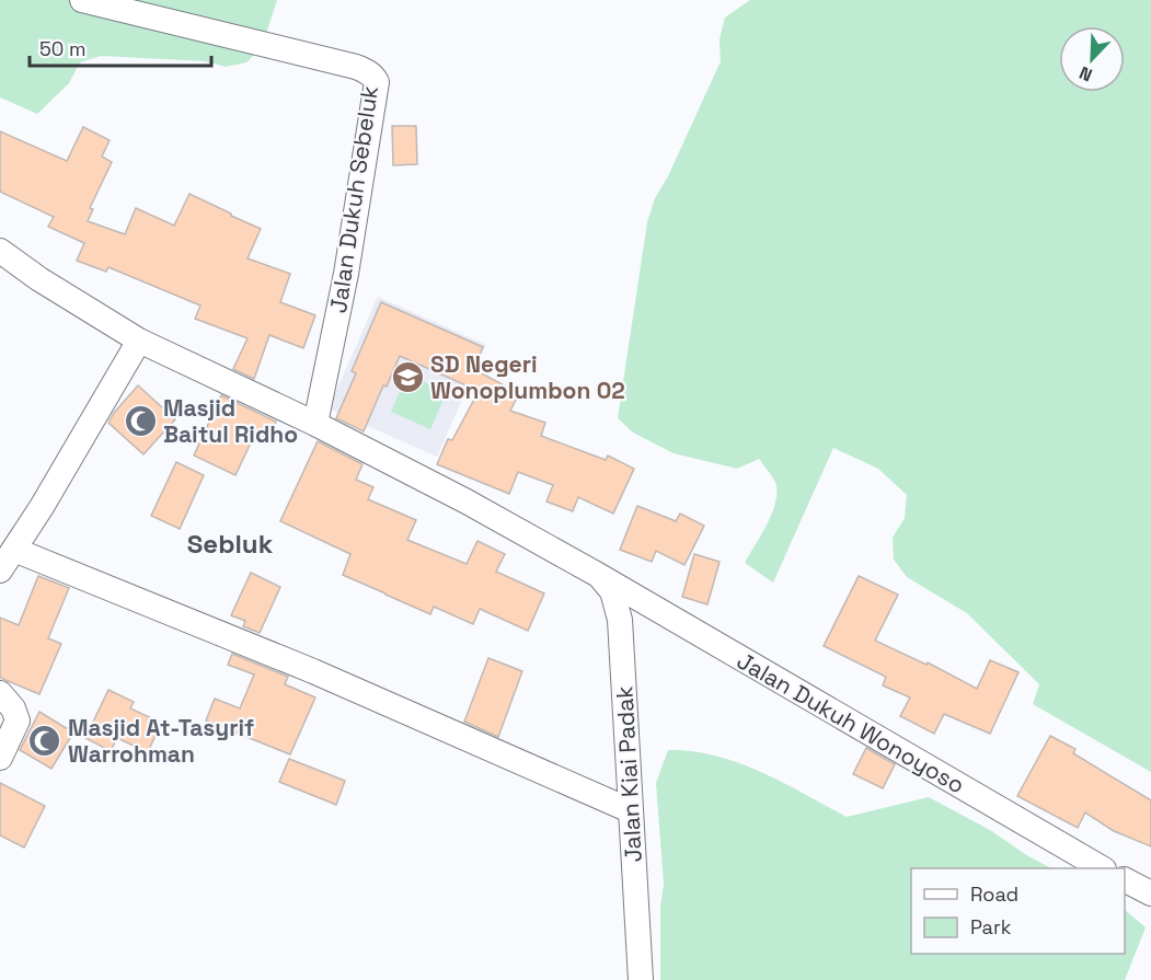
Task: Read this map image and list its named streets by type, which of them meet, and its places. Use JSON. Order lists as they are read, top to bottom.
{
  "streets": {
    "street": ["Jalan Dukuh Sebeluk", "Jalan Dukuh Wonoyoso", "Jalan Kiai Padak"]
  },
  "crossings": [
    ["Jalan Dukuh Wonoyoso", "Jalan Kiai Padak"]
  ],
  "districts": ["Sebluk"],
  "places": {
    "school or university": ["SD Negeri Wonoplumbon 02"],
    "mosque": ["Masjid Baitul Ridho", "Masjid At-Tasyrif Warrohman"]
  },
  "legend": ["Road", "Park"],
  "scale_bar": "50 m",
  "north": "bottom left"
}
